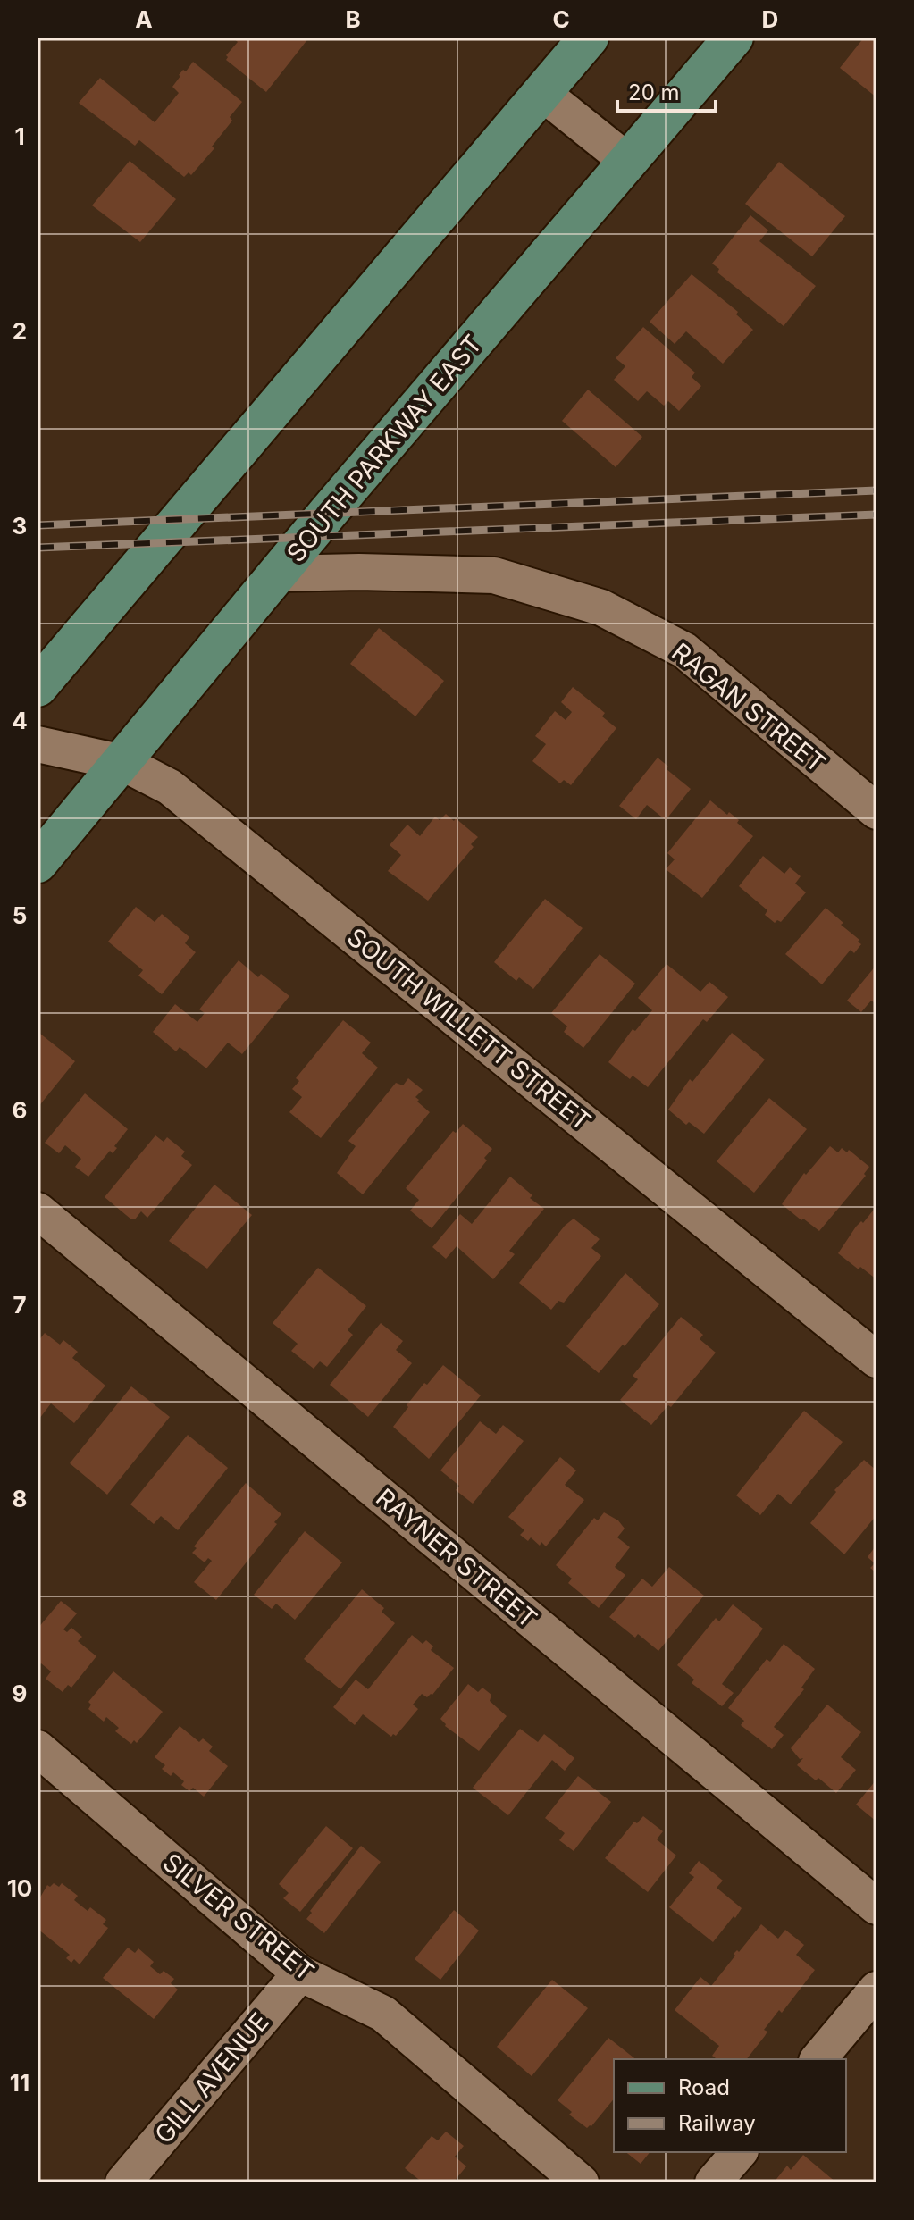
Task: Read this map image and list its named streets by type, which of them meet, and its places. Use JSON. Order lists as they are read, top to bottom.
{
  "streets": {
    "main road": ["SOUTH PARKWAY EAST"],
    "street": [
      "RAGAN STREET",
      "SOUTH WILLETT STREET",
      "RAYNER STREET",
      "SILVER STREET",
      "GILL AVENUE"
    ]
  },
  "crossings": [
    ["SOUTH PARKWAY EAST", "RAGAN STREET"],
    ["SOUTH PARKWAY EAST", "SOUTH WILLETT STREET"],
    ["SILVER STREET", "GILL AVENUE"]
  ],
  "legend": ["Road", "Railway"],
  "scale_bar": "20 m",
  "grid": {
    "columns": [
      "A",
      "B",
      "C",
      "D"
    ],
    "rows": [
      "1",
      "2",
      "3",
      "4",
      "5",
      "6",
      "7",
      "8",
      "9",
      "10",
      "11"
    ]
  }
}
